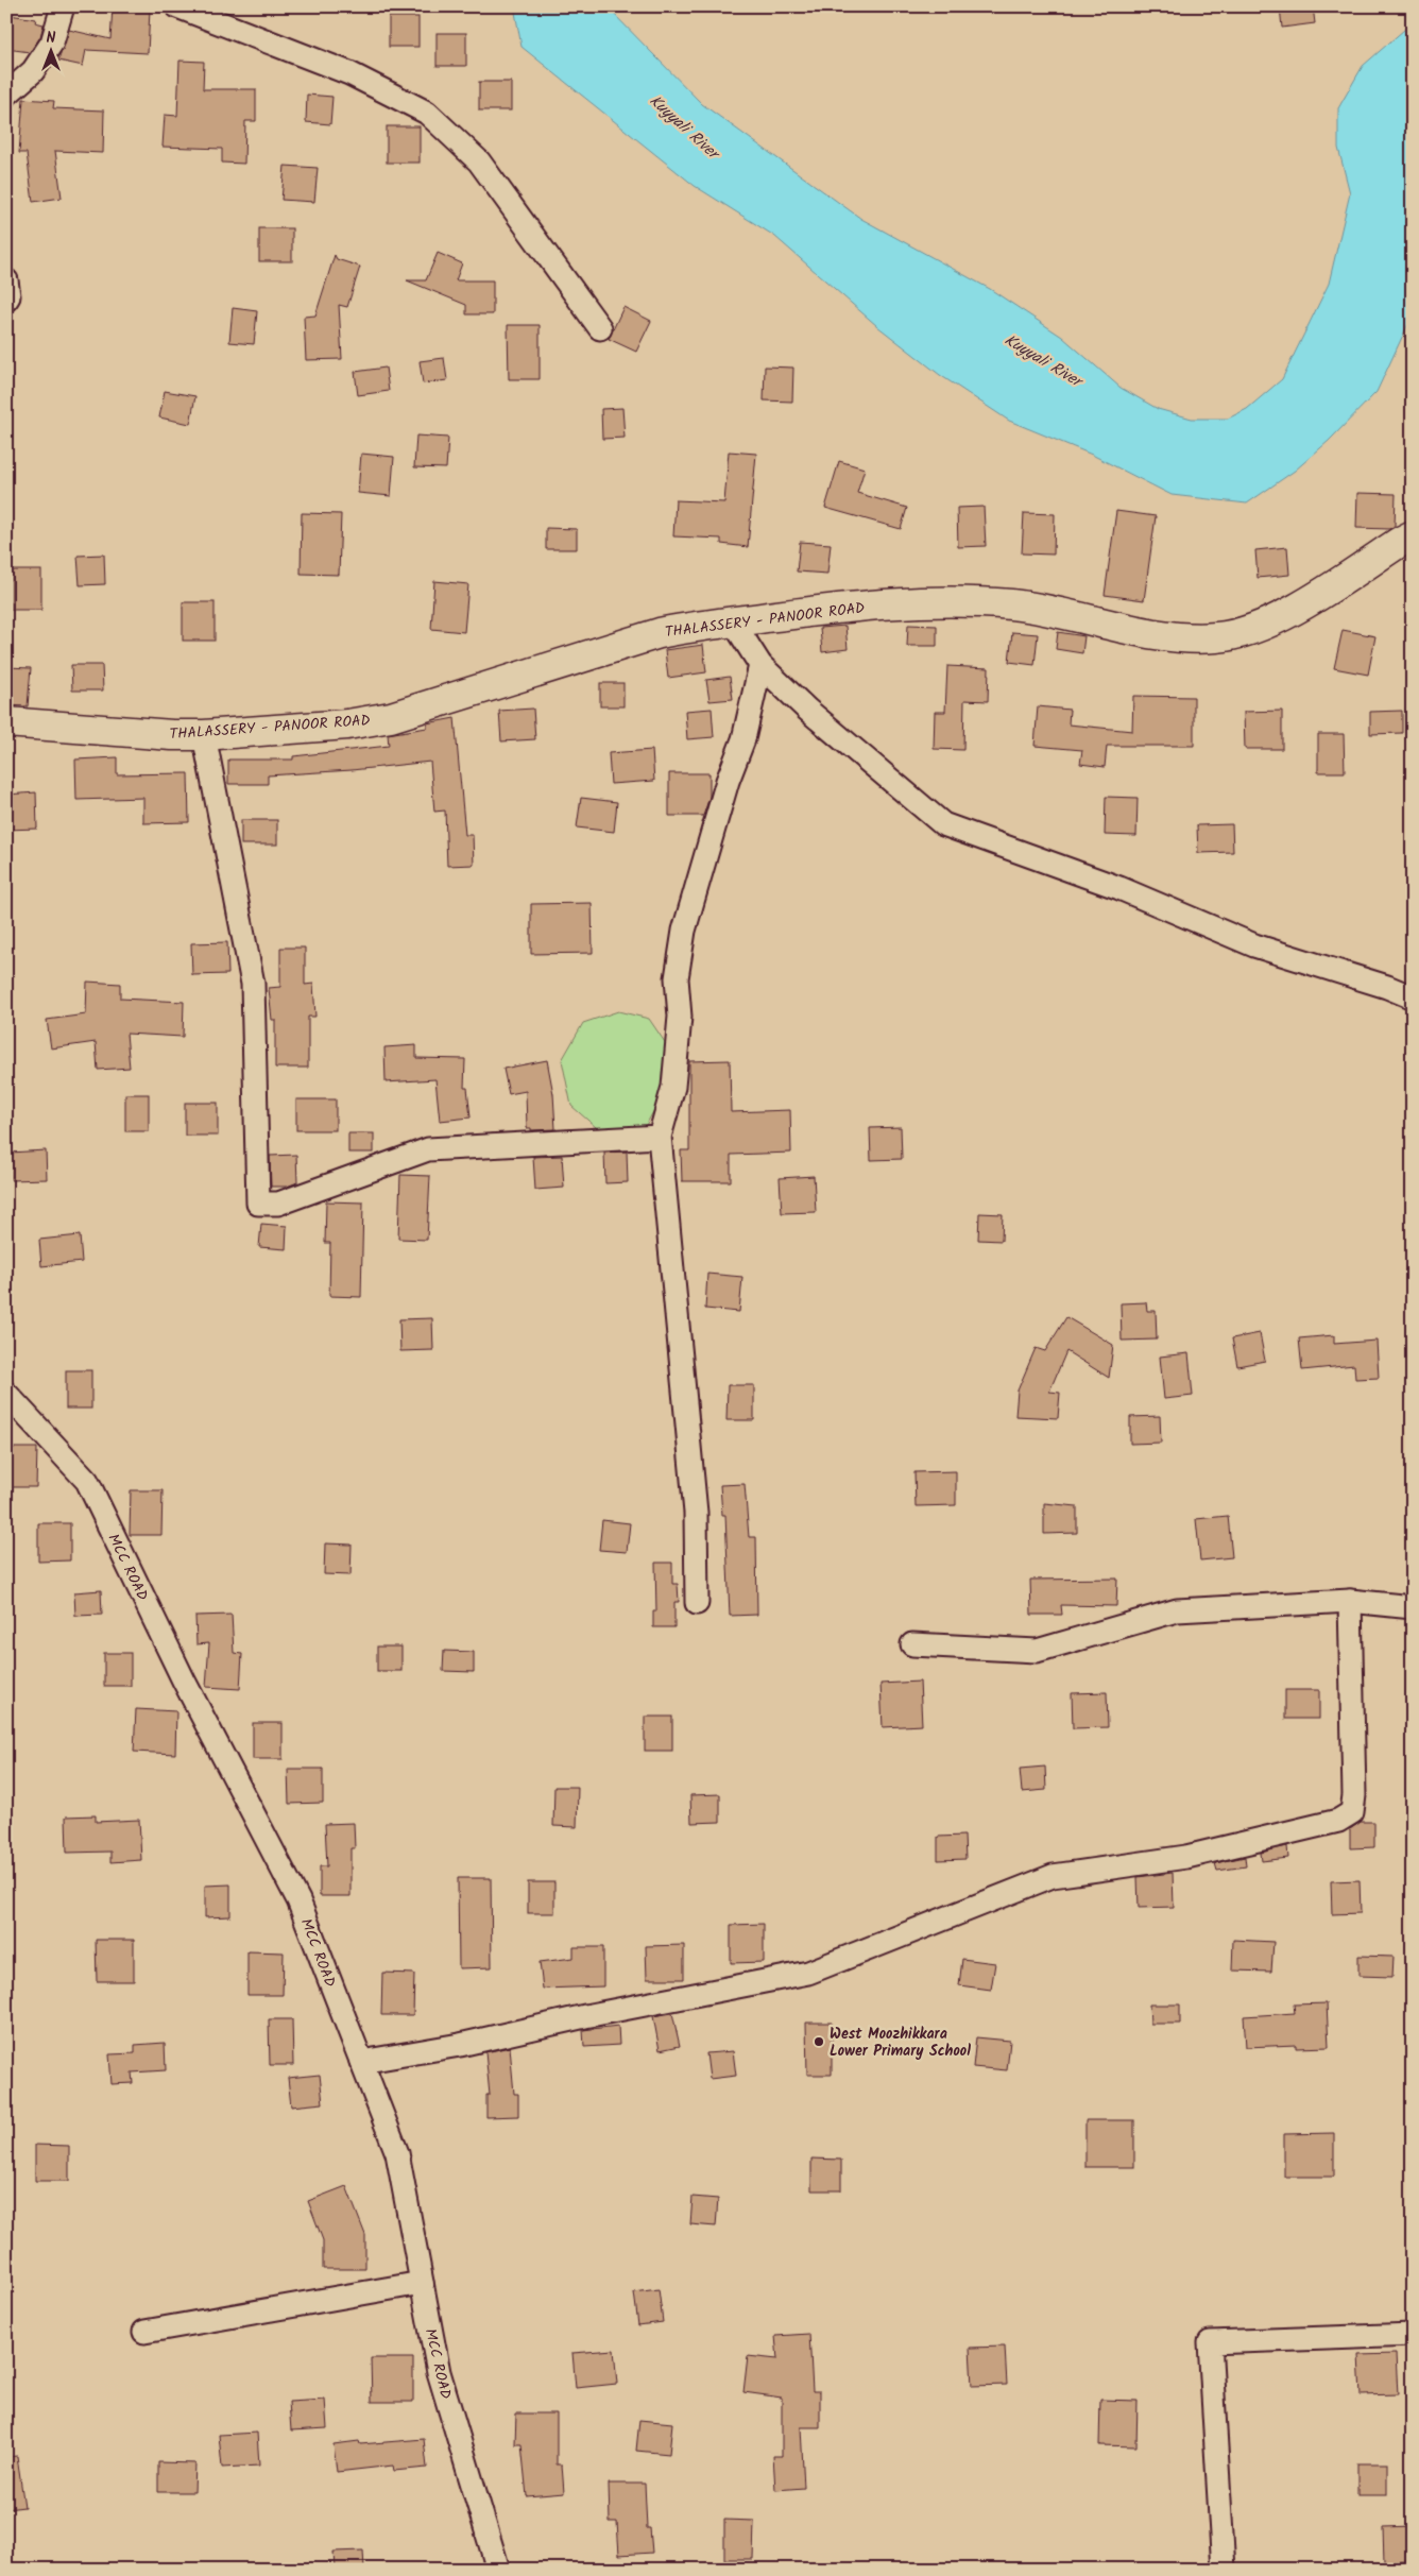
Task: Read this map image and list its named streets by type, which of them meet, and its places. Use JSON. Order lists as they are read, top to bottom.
{
  "streets": {
    "main road": ["THALASSERY - PANOOR ROAD"],
    "street": ["MCC ROAD"]
  },
  "water": ["Kuyyali River"],
  "places": ["West Moozhikkara Lower Primary School"],
  "north": "top"
}
